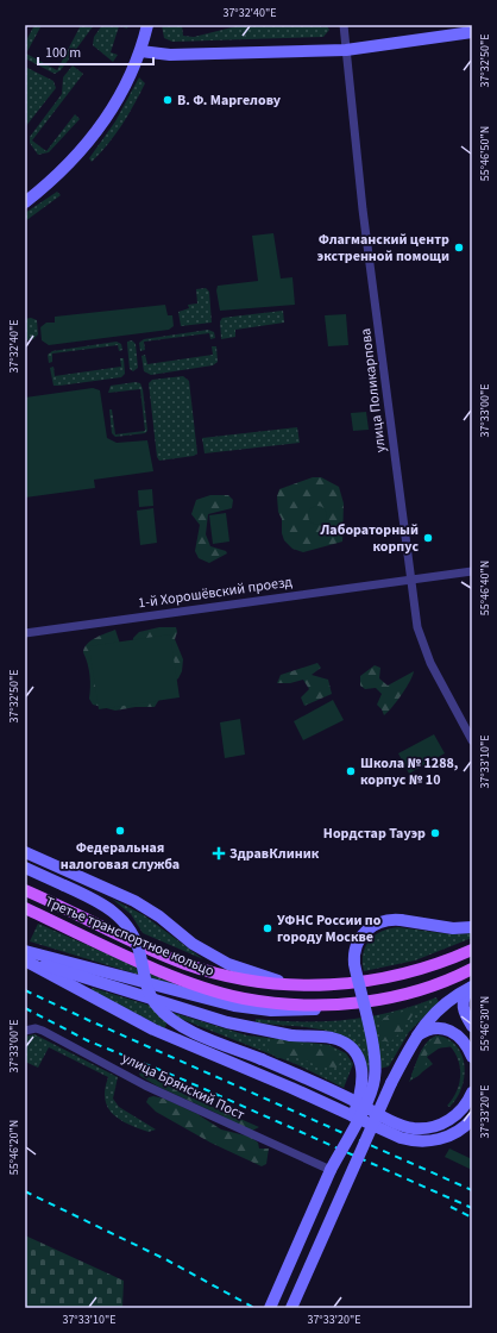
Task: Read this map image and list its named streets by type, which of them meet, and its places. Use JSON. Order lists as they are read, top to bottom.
{
  "streets": {
    "main road": ["Третье транспортное кольцо"],
    "street": ["улица Поликарпова", "1-й Хорошёвский проезд", "улица Брянский Пост"]
  },
  "crossings": [
    ["улица Поликарпова", "1-й Хорошёвский проезд"]
  ],
  "places": {
    "other": [
      "В. Ф. Маргелову",
      "Флагманский центр экстренной помощи",
      "Лабораторный корпус",
      "Школа № 1288, корпус № 10",
      "Федеральная налоговая служба",
      "Нордстар Тауэр",
      "УФНС России по городу Москве"
    ],
    "health": ["ЗдравКлиник"]
  },
  "scale_bar": "100 m",
  "coordinates": [
    "37°32'40\"E",
    "37°32'50\"E",
    "55°46'50\"N",
    "37°33'00\"E",
    "55°46'40\"N",
    "37°33'10\"E",
    "55°46'30\"N",
    "37°33'20\"E",
    "55°46'20\"N"
  ]
}
